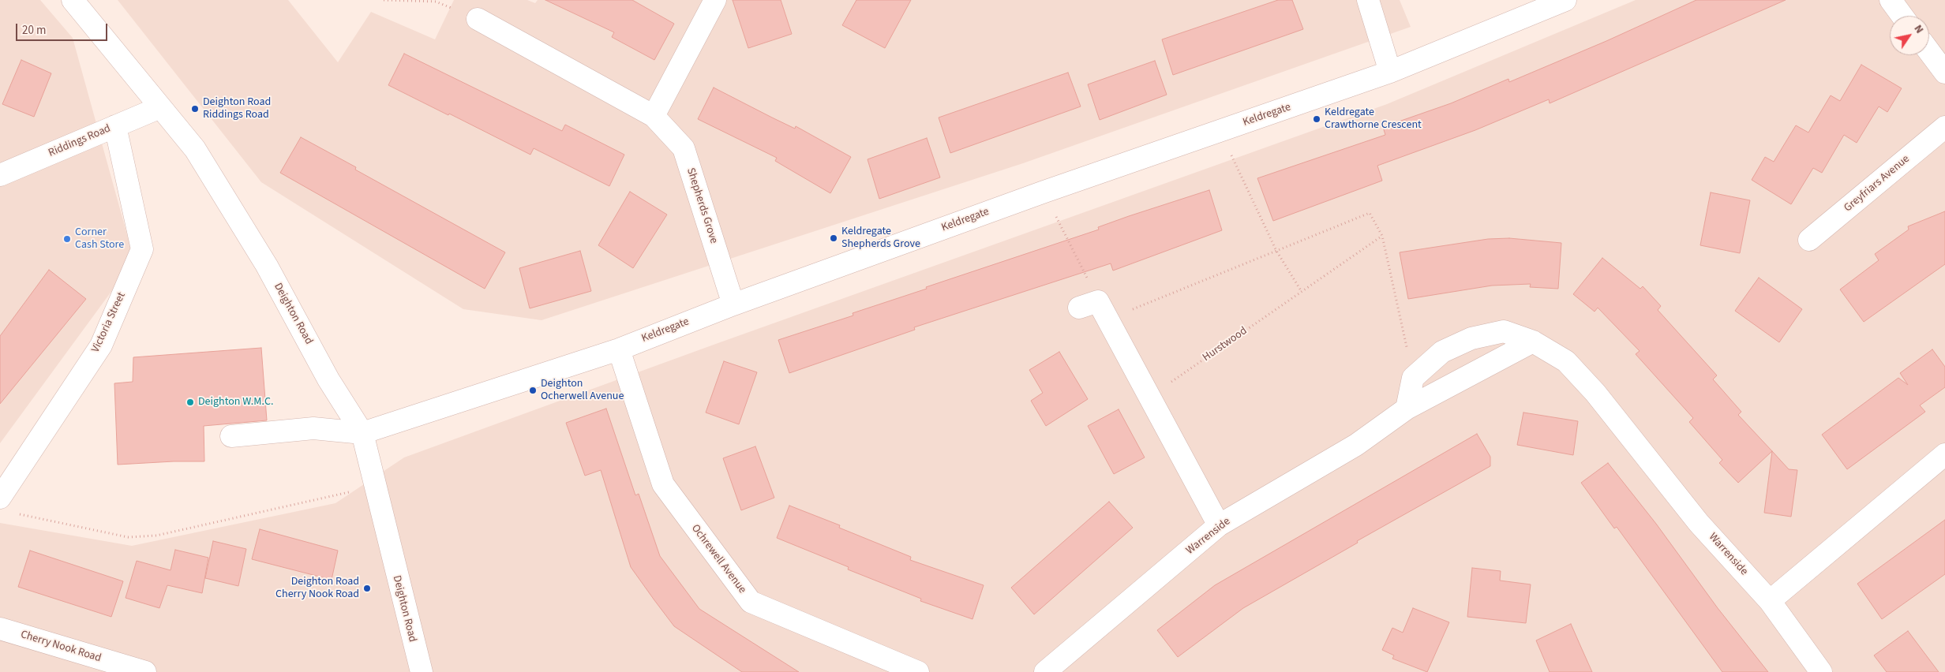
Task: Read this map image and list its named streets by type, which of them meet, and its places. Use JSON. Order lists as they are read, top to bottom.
{
  "streets": {
    "street": [
      "Keldregate",
      "Riddings Road",
      "Greyfriars Avenue",
      "Shepherds Grove",
      "Deighton Road",
      "Victoria Street",
      "Warrenside",
      "Ochrewell Avenue",
      "Cherry Nook Road"
    ],
    "path": ["Hurstwood"]
  },
  "crossings": [
    ["Keldregate", "Shepherds Grove"],
    ["Keldregate", "Deighton Road"],
    ["Keldregate", "Ochrewell Avenue"],
    ["Riddings Road", "Deighton Road"],
    ["Riddings Road", "Victoria Street"]
  ],
  "places": [
    "Deighton Road Riddings Road",
    "Keldregate Crawthorne Crescent",
    "Keldregate Shepherds Grove",
    "Corner Cash Store",
    "Deighton Ocherwell Avenue",
    "Deighton W.M.C.",
    "Deighton Road Cherry Nook Road"
  ],
  "scale_bar": "20 m",
  "north": "top right"
}
